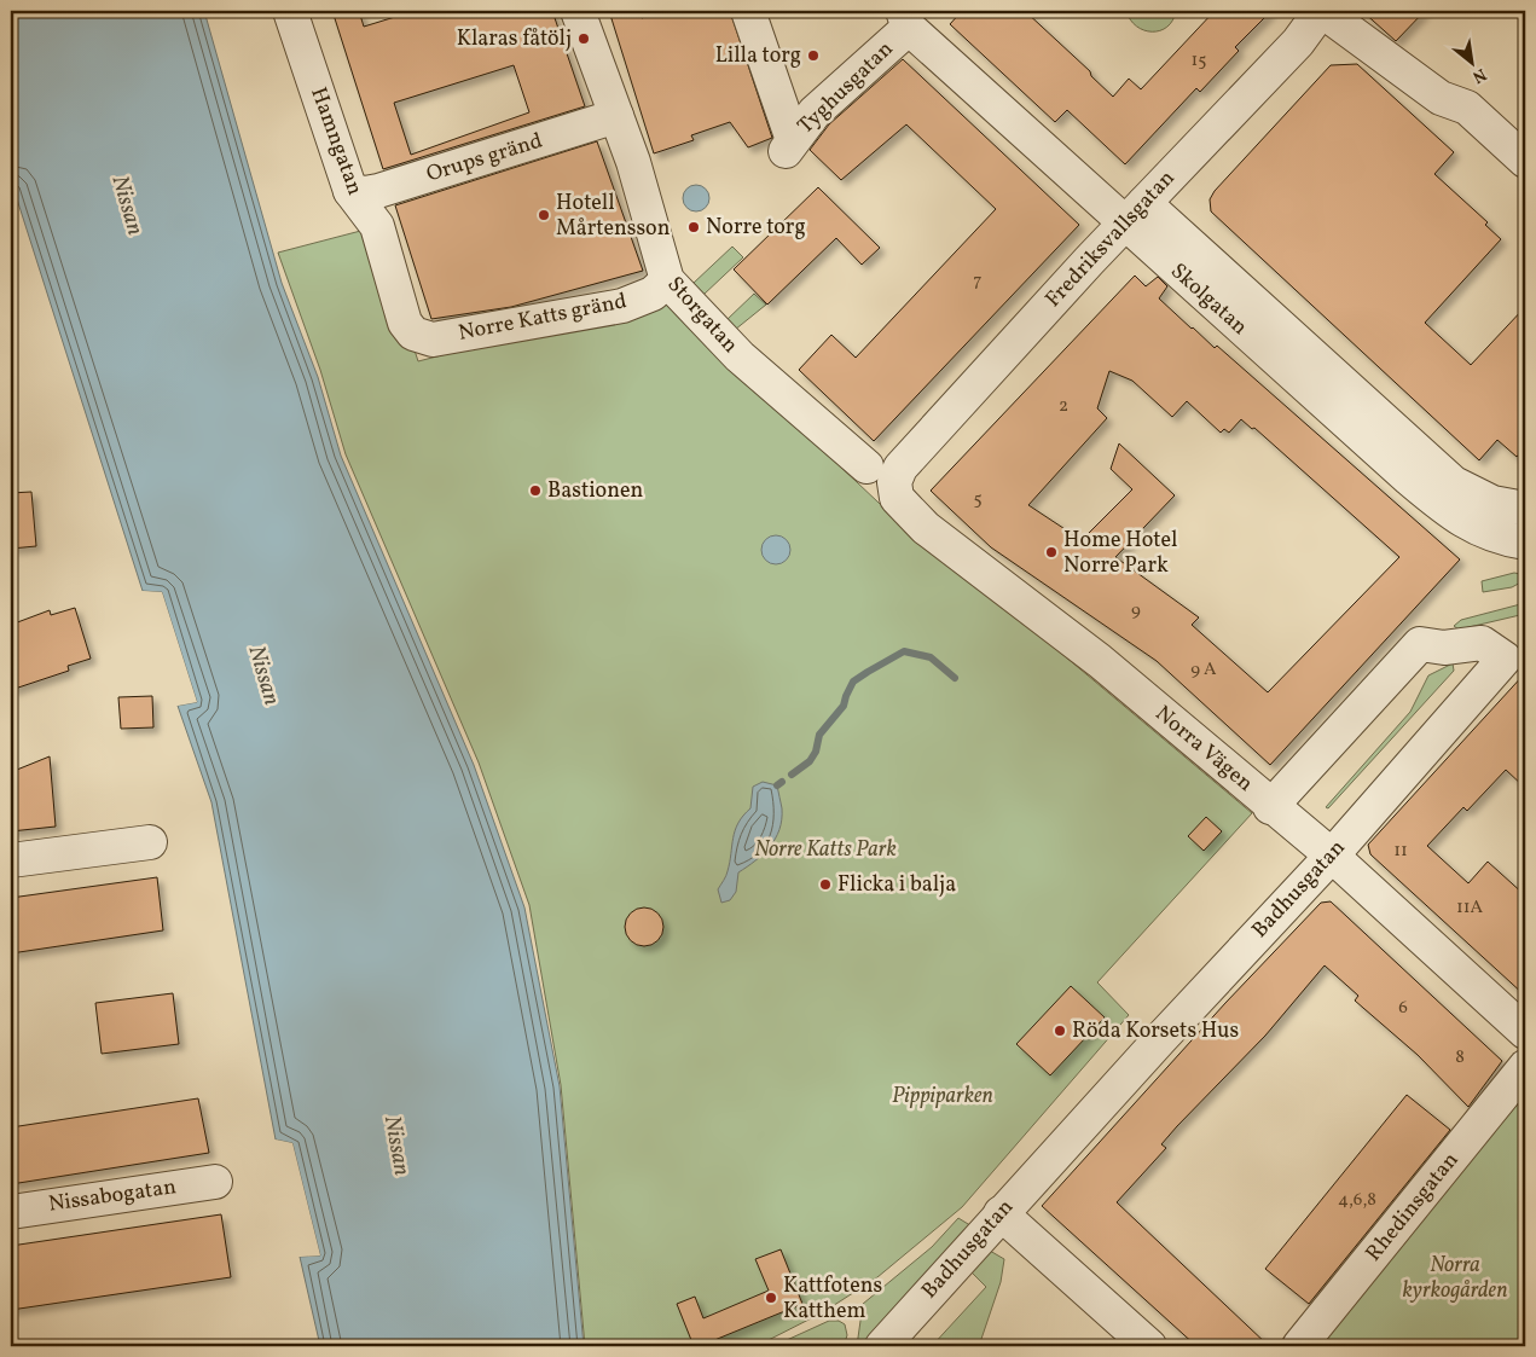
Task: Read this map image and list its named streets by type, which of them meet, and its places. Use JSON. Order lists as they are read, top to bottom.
{
  "streets": {
    "street": [
      "Tyghusgatan",
      "Hamngatan",
      "Orups gränd",
      "Fredriksvallsgatan",
      "Skolgatan",
      "Storgatan",
      "Norre Katts gränd",
      "Norra Vägen",
      "Badhusgatan",
      "Nissabogatan",
      "Rhedinsgatan"
    ]
  },
  "crossings": [
    ["Tyghusgatan", "Skolgatan"],
    ["Hamngatan", "Orups gränd"],
    ["Hamngatan", "Norre Katts gränd"],
    ["Orups gränd", "Storgatan"],
    ["Fredriksvallsgatan", "Skolgatan"],
    ["Fredriksvallsgatan", "Norra Vägen"],
    ["Storgatan", "Norre Katts gränd"],
    ["Norra Vägen", "Badhusgatan"]
  ],
  "water": ["Nissan"],
  "parks": ["Norre Katts Park", "Pippiparken", "Norra kyrkogården"],
  "places": [
    "Klaras fåtölj",
    "Lilla torg",
    "Hotell Mårtensson",
    "Norre torg",
    "Bastionen",
    "Home Hotel Norre Park",
    "Flicka i balja",
    "Röda Korsets Hus",
    "Kattfotens Katthem"
  ],
  "house_numbers": [
    "15",
    "7",
    "2",
    "5",
    "9",
    "9 A",
    "11",
    "11A",
    "6",
    "8",
    "4,6,8"
  ],
  "north": "bottom right"
}
